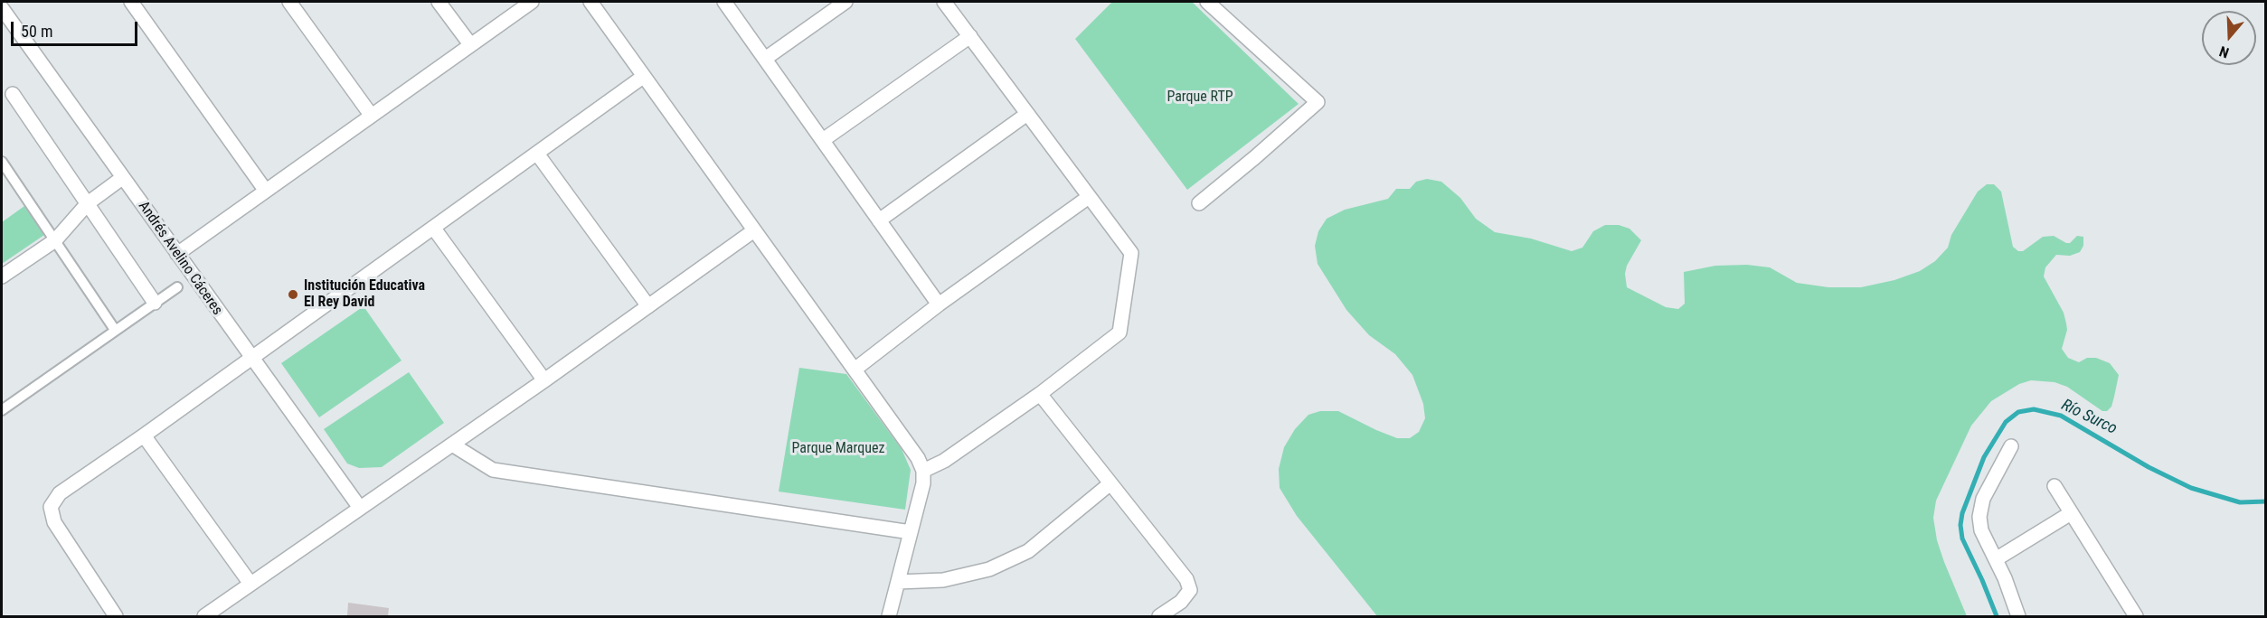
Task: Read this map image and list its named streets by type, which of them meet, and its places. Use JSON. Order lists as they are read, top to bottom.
{
  "streets": {
    "street": ["Andrés Avelino Cáceres"]
  },
  "water": ["Río Surco"],
  "parks": ["Parque RTP", "Parque Marquez"],
  "places": ["Institución Educativa El Rey David"],
  "scale_bar": "50 m",
  "north": "bottom"
}
